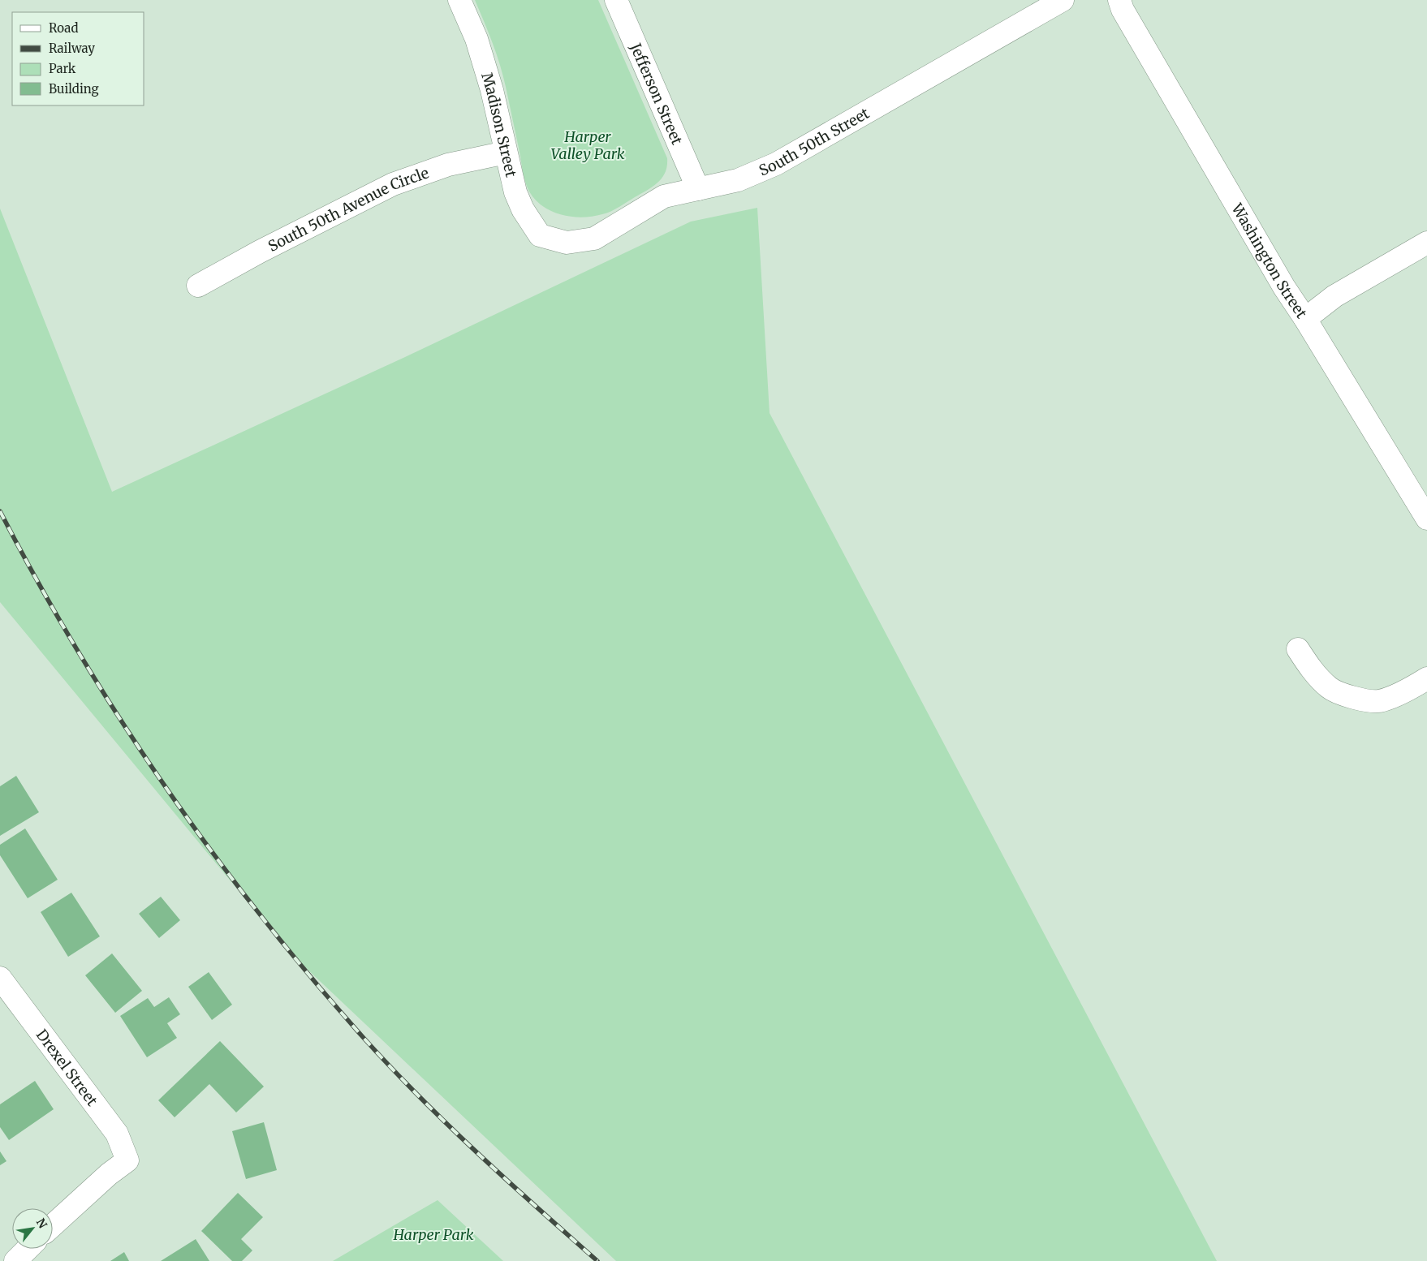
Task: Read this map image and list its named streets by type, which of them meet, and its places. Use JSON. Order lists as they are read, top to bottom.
{
  "streets": {
    "street": [
      "Jefferson Street",
      "Madison Street",
      "South 50th Street",
      "South 50th Avenue Circle",
      "Washington Street",
      "Drexel Street"
    ]
  },
  "crossings": [
    ["Jefferson Street", "South 50th Street"],
    ["Madison Street", "South 50th Street"],
    ["Madison Street", "South 50th Avenue Circle"]
  ],
  "parks": ["Harper Valley Park", "Harper Park"],
  "legend": [
    "Road",
    "Railway",
    "Park",
    "Building"
  ],
  "north": "top right"
}
